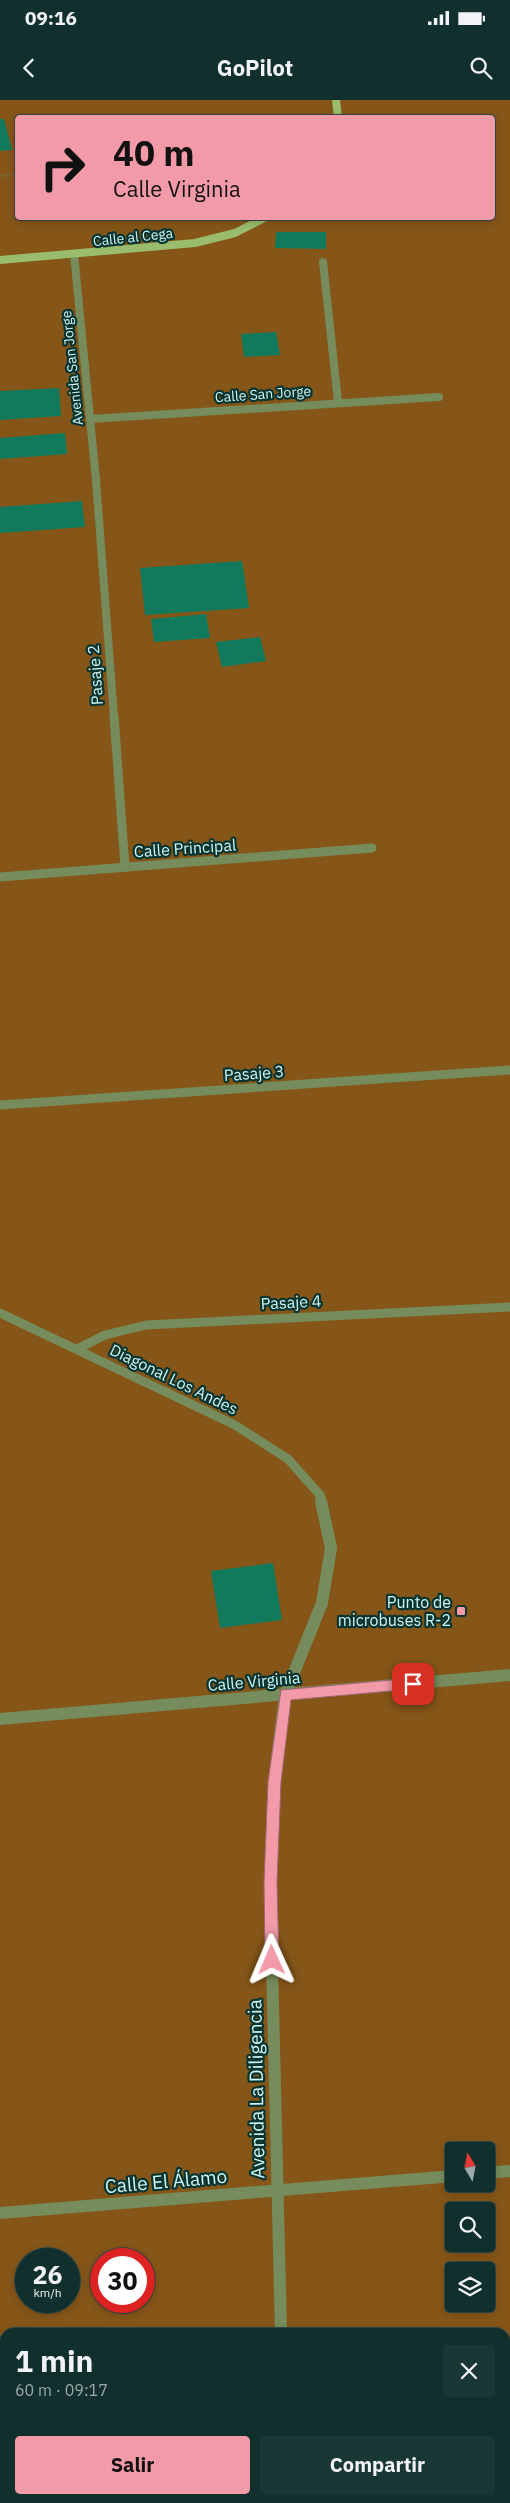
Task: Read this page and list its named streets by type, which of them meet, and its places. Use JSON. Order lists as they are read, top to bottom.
{
  "streets": {
    "street": [
      "Calle al Cega",
      "Avenida San Jorge",
      "Calle San Jorge",
      "Pasaje 2",
      "Calle Principal",
      "Pasaje 3",
      "Pasaje 4",
      "Diagonal Los Andes",
      "Calle Virginia",
      "Avenida La Diligencia",
      "Calle El Álamo"
    ]
  },
  "crossings": [
    ["Calle al Cega", "Avenida San Jorge"],
    ["Avenida San Jorge", "Calle San Jorge"],
    ["Avenida San Jorge", "Pasaje 2"],
    ["Pasaje 2", "Calle Principal"],
    ["Pasaje 4", "Diagonal Los Andes"],
    ["Diagonal Los Andes", "Avenida La Diligencia"],
    ["Calle Virginia", "Avenida La Diligencia"],
    ["Avenida La Diligencia", "Calle El Álamo"]
  ],
  "places": {
    "transit": ["Punto de microbuses R-2"]
  },
  "north": "top",
  "page": {
    "status": "09:16",
    "header": "GoPilot",
    "turn": ["40 m", "Calle Virginia"],
    "speed": "26 km/h",
    "limit": "30",
    "heading": ["1 min", "60 m · 09:17"],
    "buttons": ["Salir", "Compartir"]
  }
}
